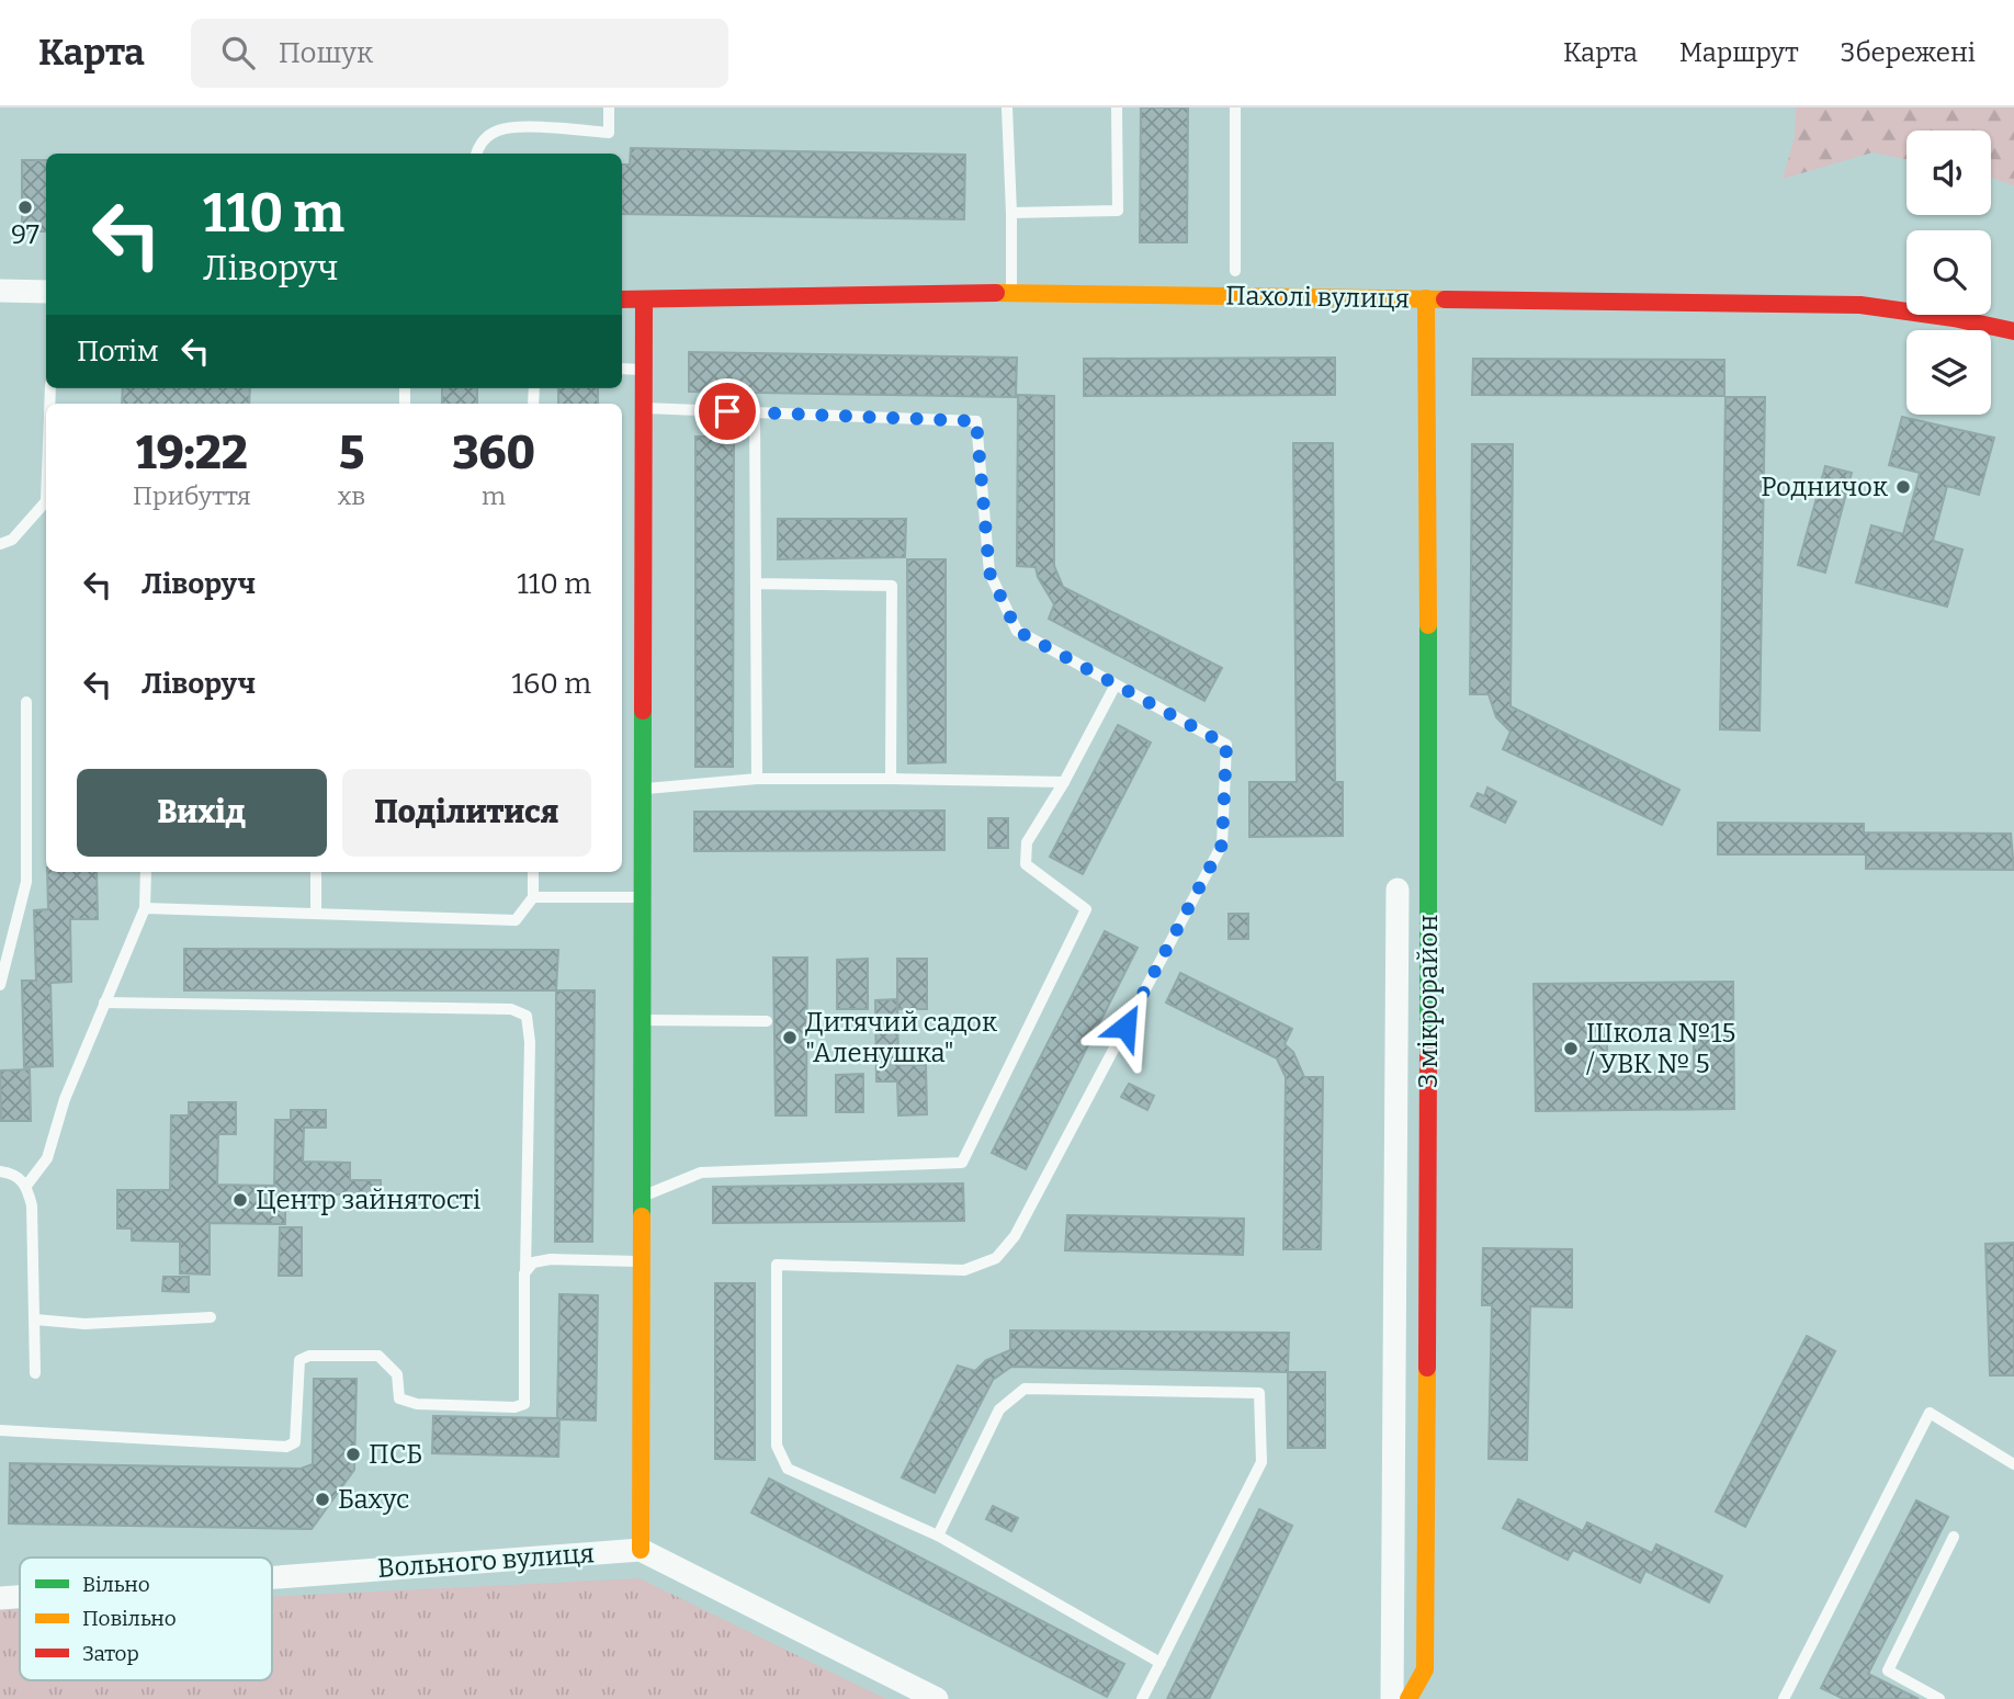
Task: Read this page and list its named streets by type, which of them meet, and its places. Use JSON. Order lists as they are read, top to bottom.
{
  "streets": {
    "street": ["Пахолі вулиця", "3 мікрорайон", "Вольного вулиця"]
  },
  "crossings": [
    ["Пахолі вулиця", "3 мікрорайон"]
  ],
  "places": [
    "97",
    "Родничок",
    "Дитячий садок \"Аленушка\"",
    "Школа №15 / УВК № 5",
    "Центр зайнятості",
    "ПСБ",
    "Бахус"
  ],
  "legend": ["Вільно", "Повільно", "Затор"],
  "page": {
    "header": "Карта",
    "search": "Пошук",
    "nav": ["Карта", "Маршрут", "Збережені"],
    "turn": ["110 m", "Ліворуч"],
    "then": "Потім",
    "eta": [
      "19:22",
      "Прибуття",
      "5",
      "хв",
      "360",
      "m"
    ],
    "list": [
      {
        "name": "Ліворуч",
        "value": "110 m"
      },
      {
        "name": "Ліворуч",
        "value": "160 m"
      }
    ],
    "buttons": ["Вихід", "Поділитися"]
  }
}
